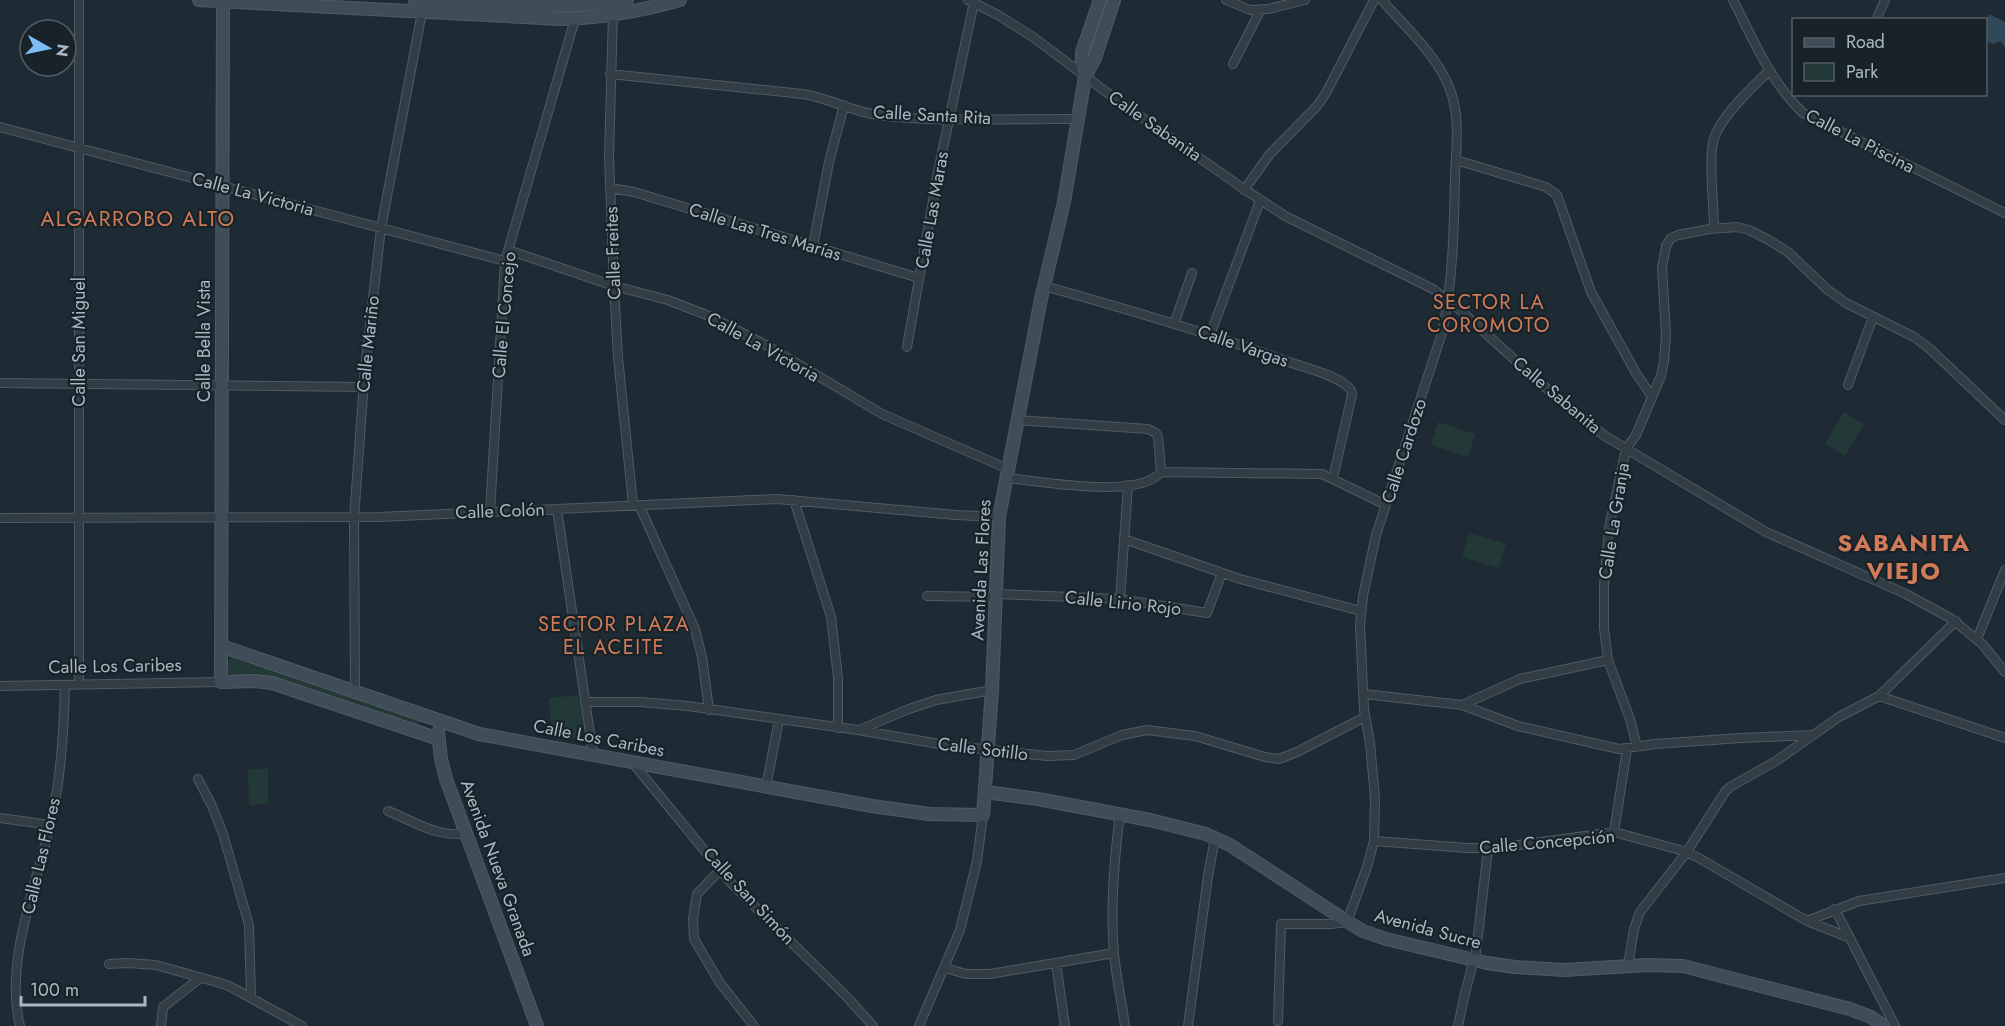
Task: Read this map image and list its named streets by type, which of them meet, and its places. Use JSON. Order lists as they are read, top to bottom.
{
  "streets": {
    "street": [
      "Calle Santa Rita",
      "Calle Sabanita",
      "Calle La Piscina",
      "Calle La Victoria",
      "Calle Las Maras",
      "Calle Las Tres Marías",
      "Calle Freites",
      "Calle El Concejo",
      "Calle Bella Vista",
      "Calle San Miguel",
      "Calle Mariño",
      "Calle Vargas",
      "Calle Cardozo",
      "Calle Colón",
      "Calle La Granja",
      "Avenida Las Flores",
      "Calle Lirio Rojo",
      "Calle Los Caribes",
      "Calle Sotillo",
      "Calle Concepción",
      "Calle Las Flores",
      "Avenida Nueva Granada",
      "Calle San Simón",
      "Avenida Sucre"
    ]
  },
  "crossings": [
    ["Calle Santa Rita", "Calle Las Maras"],
    ["Calle Santa Rita", "Calle Freites"],
    ["Calle Santa Rita", "Avenida Las Flores"],
    ["Calle Sabanita", "Calle Las Maras"],
    ["Calle Sabanita", "Calle Cardozo"],
    ["Calle Sabanita", "Calle La Granja"],
    ["Calle Sabanita", "Avenida Las Flores"],
    ["Calle La Victoria", "Calle Freites"],
    ["Calle La Victoria", "Calle El Concejo"],
    ["Calle La Victoria", "Calle Bella Vista"],
    ["Calle La Victoria", "Calle San Miguel"],
    ["Calle La Victoria", "Calle Mariño"],
    ["Calle La Victoria", "Avenida Las Flores"],
    ["Calle Las Maras", "Calle Las Tres Marías"],
    ["Calle Las Tres Marías", "Calle Freites"],
    ["Calle Freites", "Calle Colón"],
    ["Calle Freites", "Calle Sotillo"],
    ["Calle El Concejo", "Calle Colón"],
    ["Calle Bella Vista", "Calle Colón"],
    ["Calle Bella Vista", "Calle Los Caribes"],
    ["Calle San Miguel", "Calle Colón"],
    ["Calle San Miguel", "Calle Los Caribes"],
    ["Calle Mariño", "Calle Colón"],
    ["Calle Mariño", "Calle Los Caribes"],
    ["Calle Vargas", "Avenida Las Flores"],
    ["Calle Cardozo", "Calle Sotillo"],
    ["Calle Cardozo", "Calle Concepción"],
    ["Calle Cardozo", "Avenida Sucre"],
    ["Calle Colón", "Avenida Las Flores"],
    ["Avenida Las Flores", "Calle Lirio Rojo"],
    ["Avenida Las Flores", "Calle Los Caribes"],
    ["Avenida Las Flores", "Calle Sotillo"],
    ["Avenida Las Flores", "Avenida Sucre"],
    ["Calle Los Caribes", "Calle Las Flores"],
    ["Calle Los Caribes", "Avenida Nueva Granada"],
    ["Calle Los Caribes", "Calle San Simón"]
  ],
  "districts": [
    "ALGARROBO ALTO",
    "SECTOR LA COROMOTO",
    "SABANITA VIEJO",
    "SECTOR PLAZA EL ACEITE"
  ],
  "legend": ["Road", "Park"],
  "scale_bar": "100 m",
  "north": "right"
}
